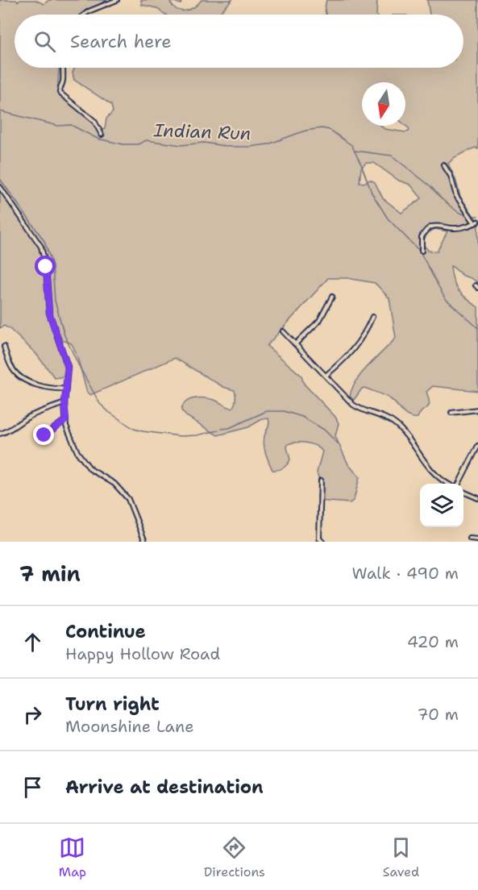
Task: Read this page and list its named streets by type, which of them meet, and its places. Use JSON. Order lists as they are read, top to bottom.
{
  "water": ["Indian Run"],
  "north": "bottom",
  "page": {
    "search": "Search here",
    "heading": ["7 min", "Walk · 490 m"],
    "list": [
      ["Continue", "Happy Hollow Road", "420 m"],
      ["Turn right", "Moonshine Lane", "70 m"],
      "Arrive at destination"
    ],
    "nav": ["Map", "Directions", "Saved"]
  }
}
